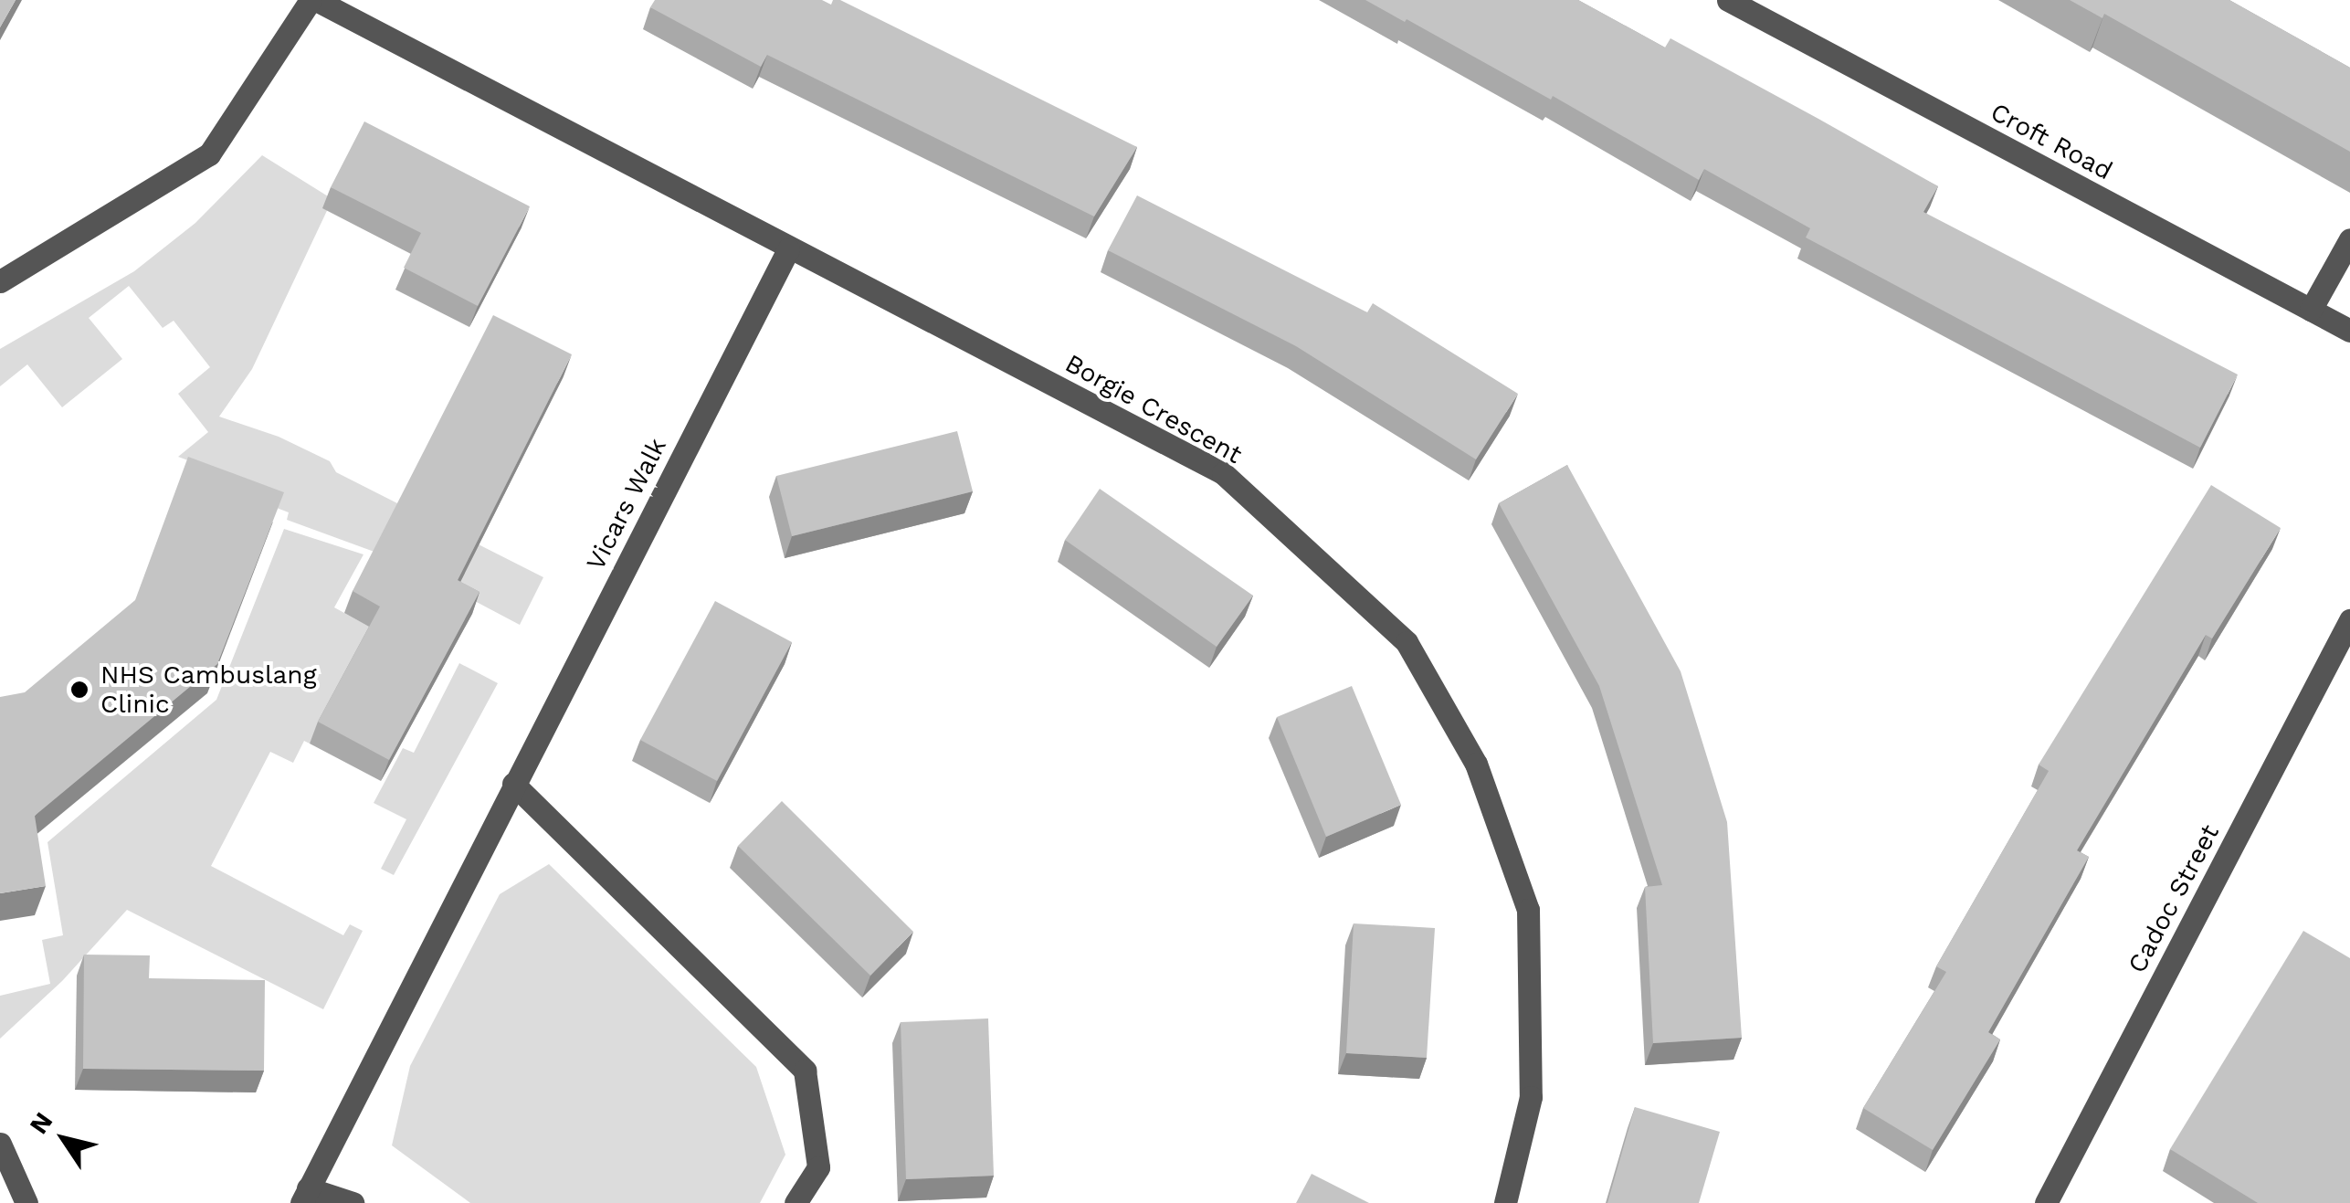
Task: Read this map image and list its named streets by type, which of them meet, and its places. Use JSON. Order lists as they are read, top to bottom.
{
  "streets": {
    "street": [
      "Croft Road",
      "Borgie Crescent",
      "Vicars Walk",
      "Cadoc Street"
    ]
  },
  "crossings": [
    ["Borgie Crescent", "Vicars Walk"]
  ],
  "places": ["NHS Cambuslang Clinic"],
  "north": "top left"
}
